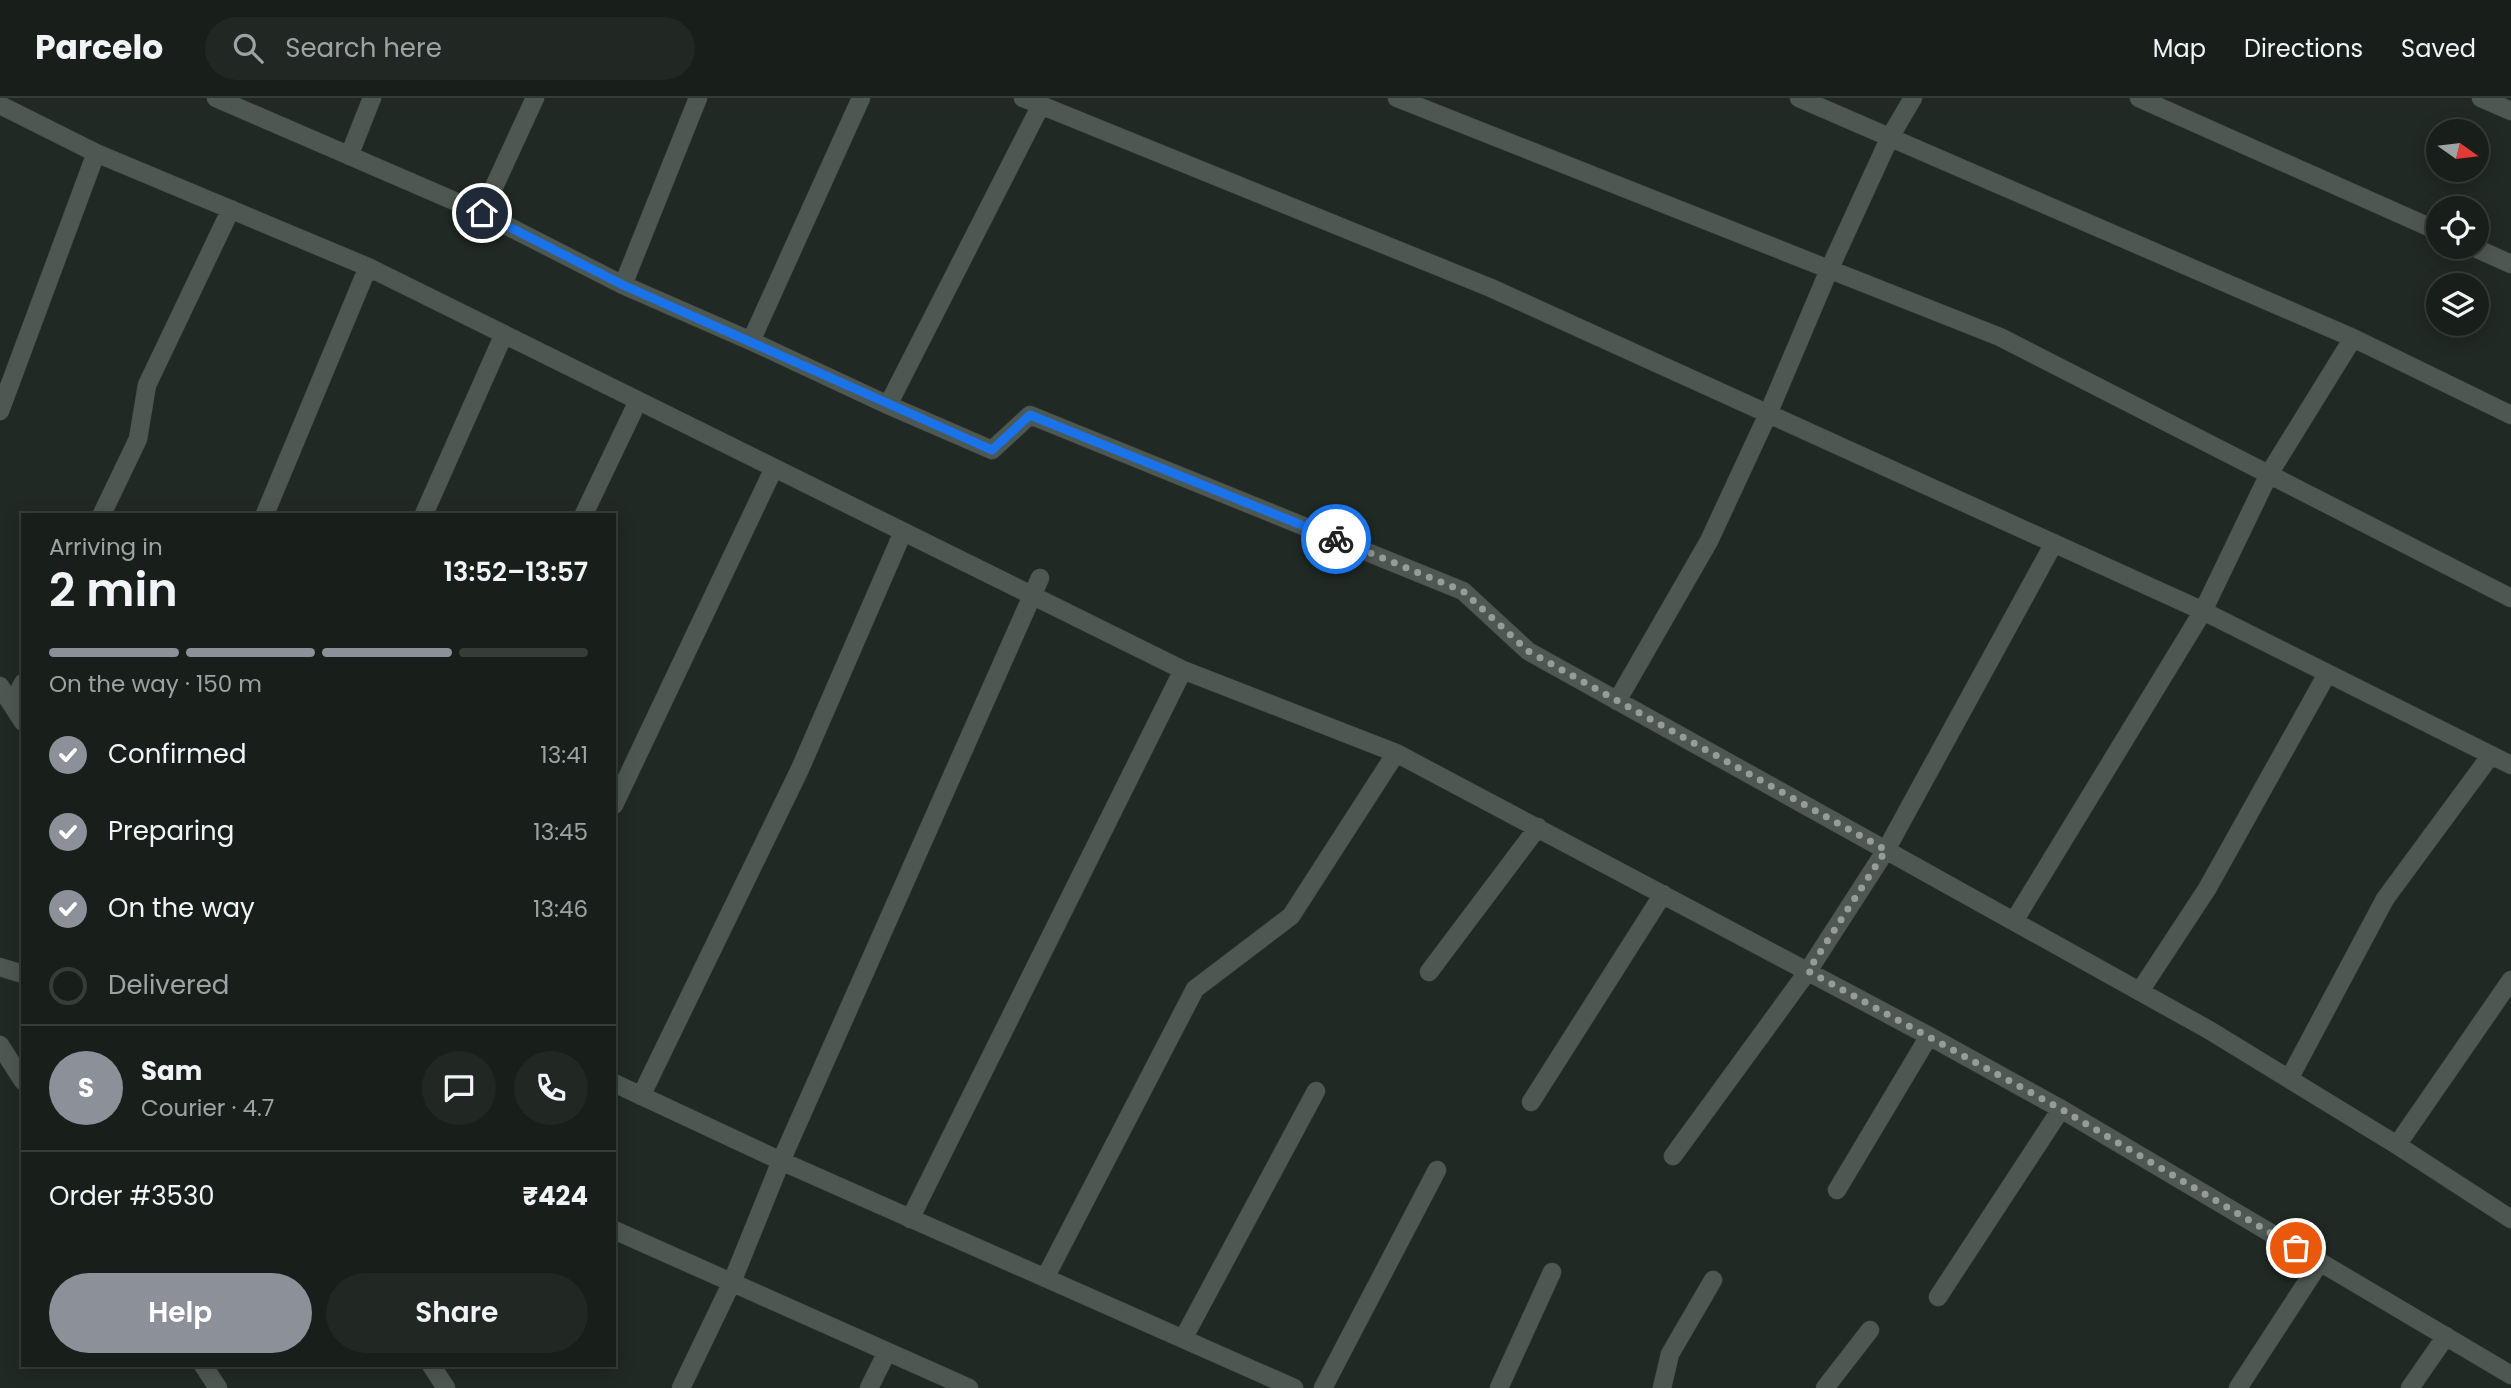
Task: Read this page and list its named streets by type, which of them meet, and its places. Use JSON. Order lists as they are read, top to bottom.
{
  "north": "right",
  "page": {
    "header": "Parcelo",
    "search": "Search here",
    "nav": ["Map", "Directions", "Saved"],
    "heading": ["2 min", "Arriving in", "13:52–13:57"],
    "panel": [
      "Sam",
      "Courier · 4.7",
      "Order #3530",
      "₹424"
    ],
    "bar": "On the way · 150 m",
    "list": [
      ["Confirmed", "13:41"],
      ["Preparing", "13:45"],
      ["On the way", "13:46"],
      "Delivered"
    ],
    "round": "S",
    "buttons": ["Help", "Share"]
  }
}
